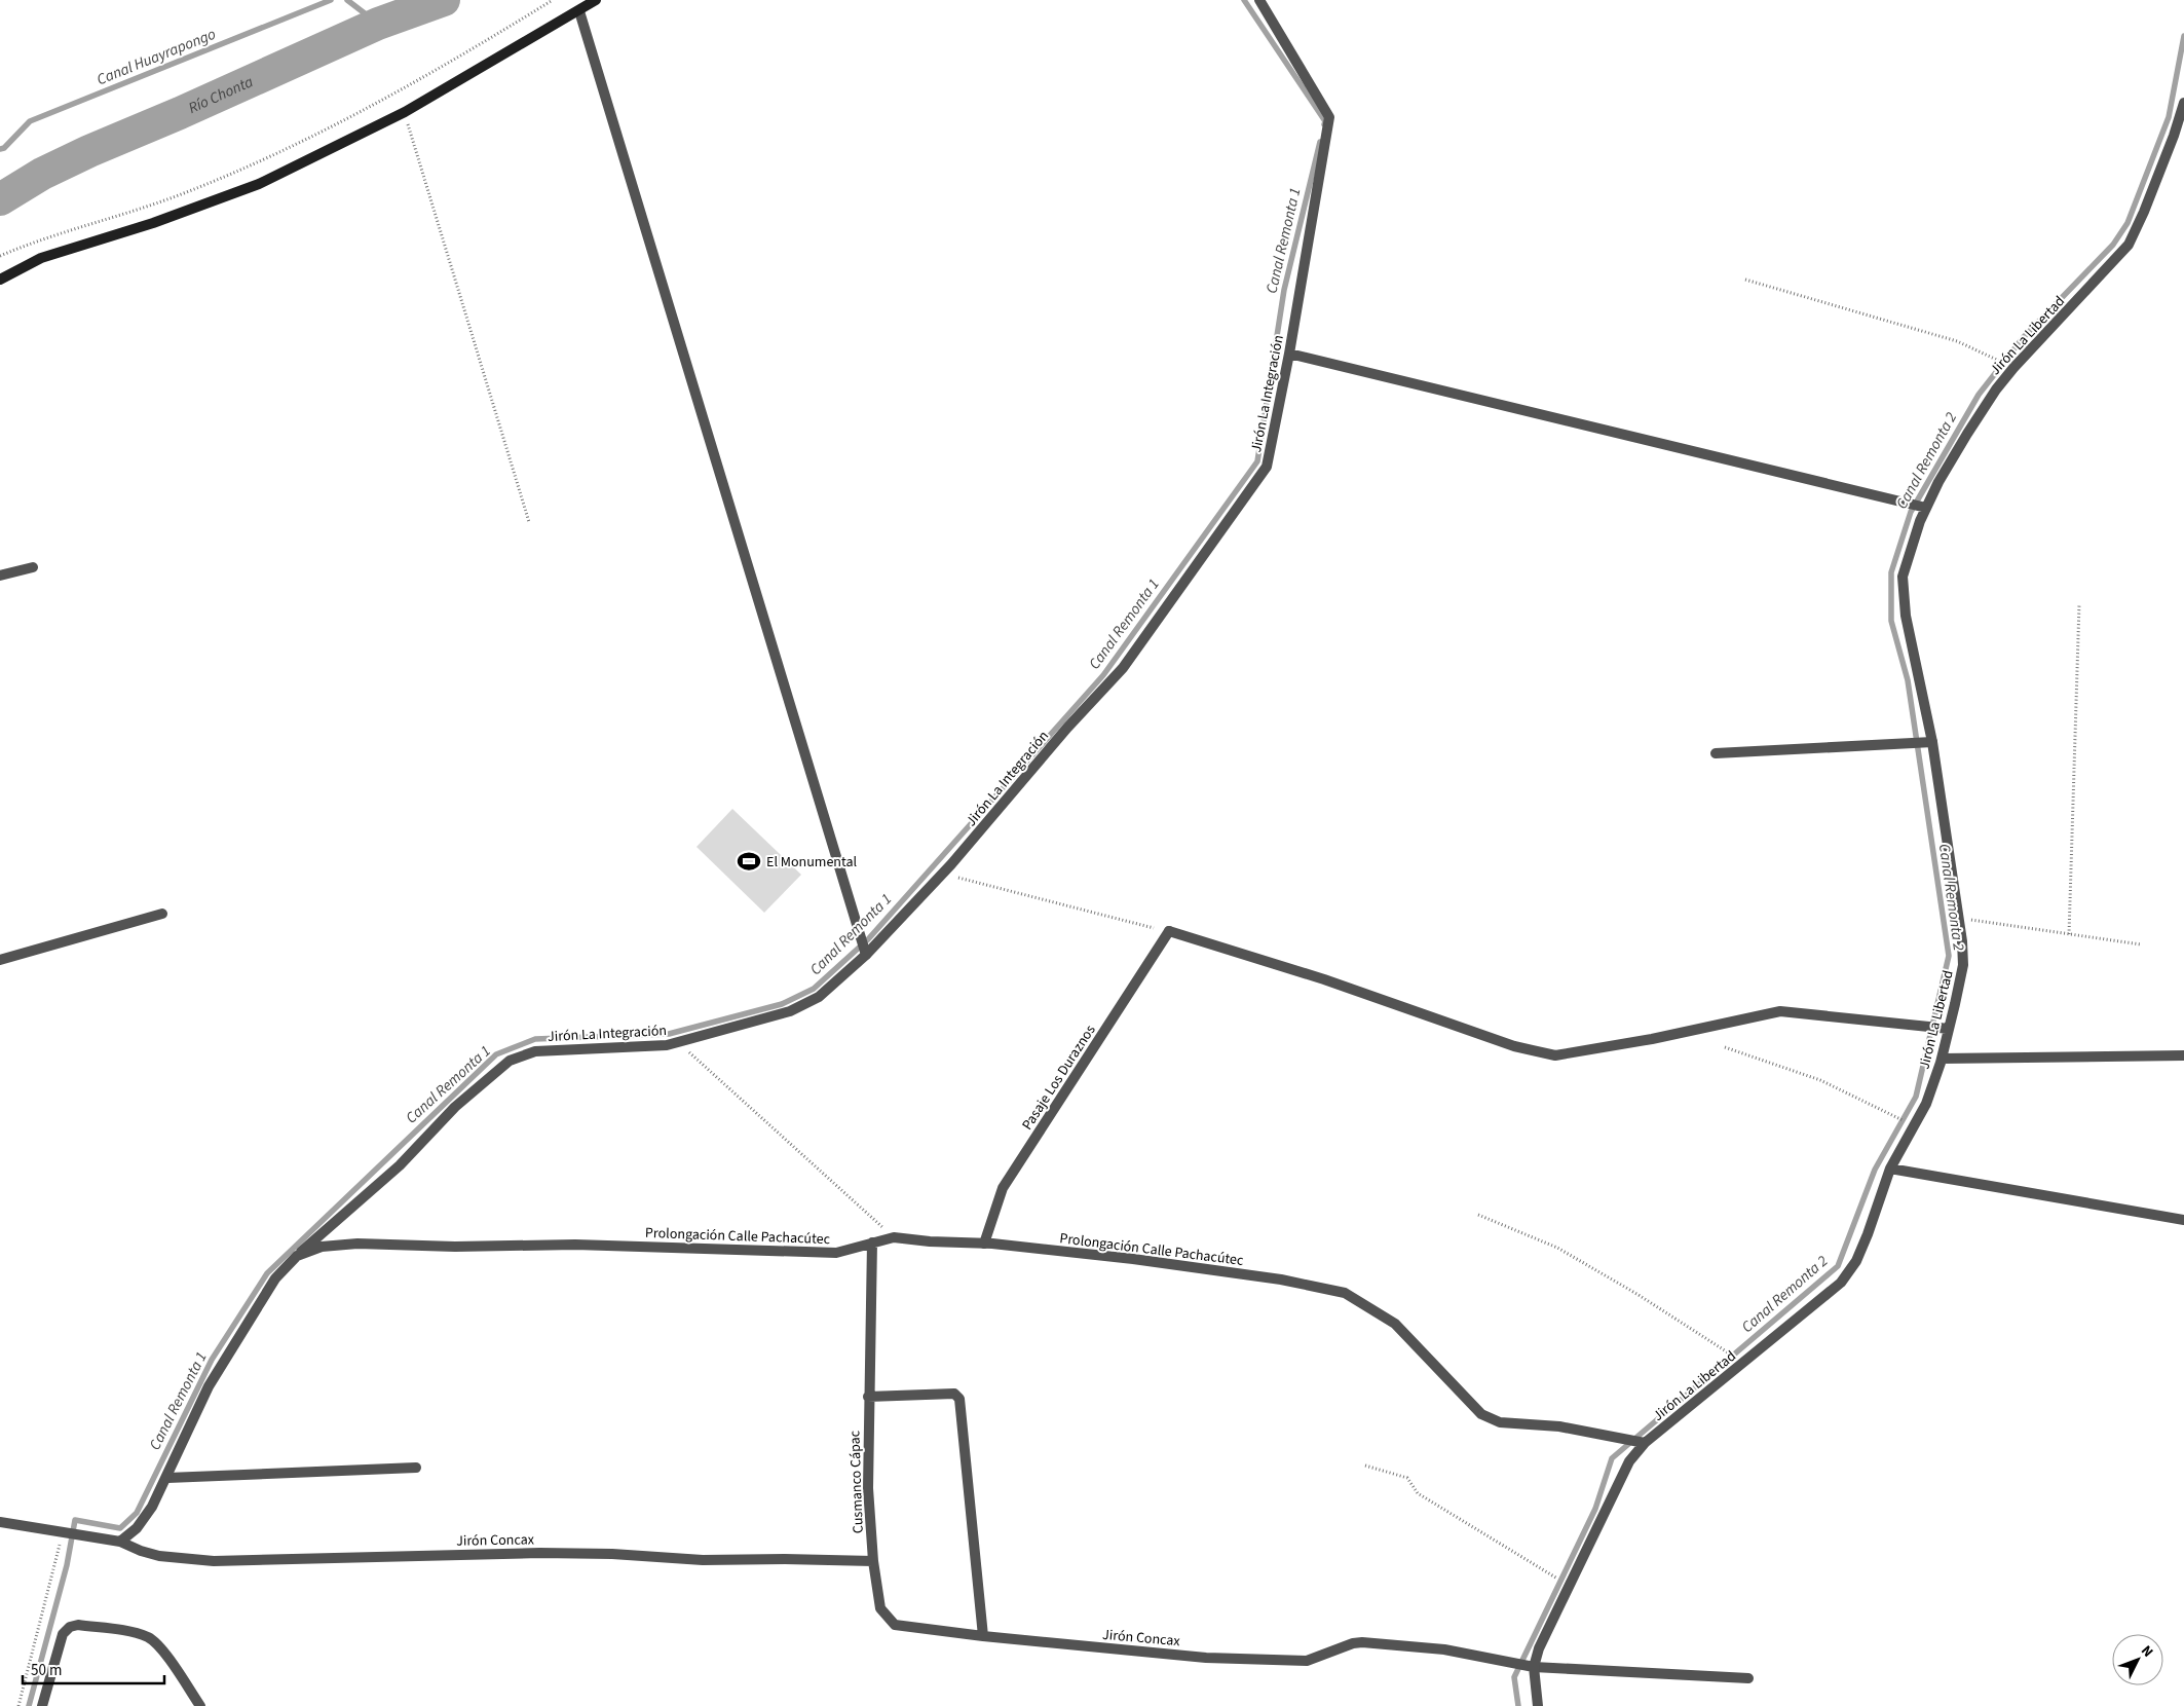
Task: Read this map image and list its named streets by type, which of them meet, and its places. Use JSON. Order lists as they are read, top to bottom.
{
  "streets": {
    "street": [
      "Jirón La Libertad",
      "Jirón La Integración",
      "Pasaje Los Duraznos",
      "Prolongación Calle Pachacútec",
      "Cusmanco Cápac",
      "Jirón Concax"
    ]
  },
  "crossings": [
    ["Jirón La Libertad", "Prolongación Calle Pachacútec"],
    ["Jirón La Libertad", "Jirón Concax"],
    ["Jirón La Integración", "Prolongación Calle Pachacútec"],
    ["Pasaje Los Duraznos", "Prolongación Calle Pachacútec"],
    ["Prolongación Calle Pachacútec", "Cusmanco Cápac"],
    ["Prolongación Calle Pachacútec", "Jirón Concax"],
    ["Cusmanco Cápac", "Jirón Concax"]
  ],
  "water": [
    "Canal Huayrapongo",
    "Río Chonta",
    "Canal Remonta 1",
    "Canal Remonta 2"
  ],
  "places": {
    "sports": ["El Monumental"]
  },
  "scale_bar": "50 m",
  "north": "top right"
}
